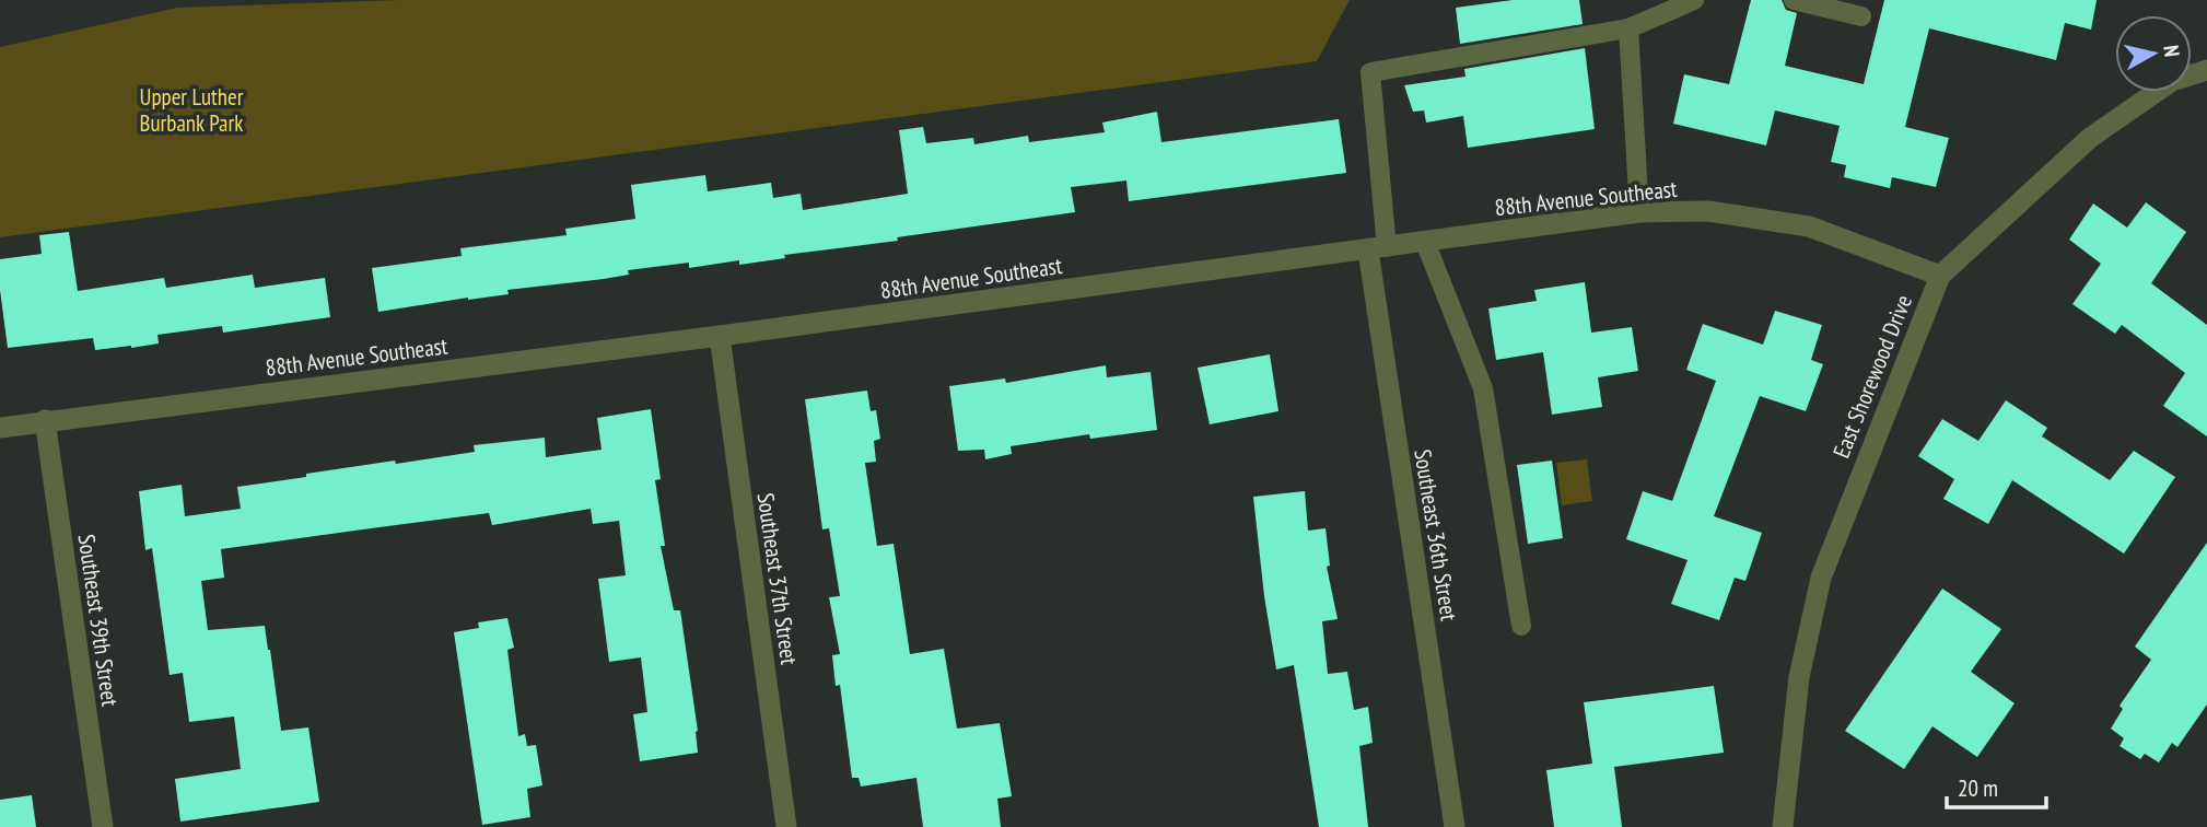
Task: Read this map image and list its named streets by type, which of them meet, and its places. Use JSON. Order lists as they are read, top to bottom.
{
  "streets": {
    "street": [
      "88th Avenue Southeast",
      "East Shorewood Drive",
      "Southeast 36th Street",
      "Southeast 37th Street",
      "Southeast 39th Street"
    ]
  },
  "crossings": [
    ["88th Avenue Southeast", "East Shorewood Drive"],
    ["88th Avenue Southeast", "Southeast 36th Street"],
    ["88th Avenue Southeast", "Southeast 37th Street"],
    ["88th Avenue Southeast", "Southeast 39th Street"]
  ],
  "parks": ["Upper Luther Burbank Park"],
  "scale_bar": "20 m",
  "north": "right"
}
